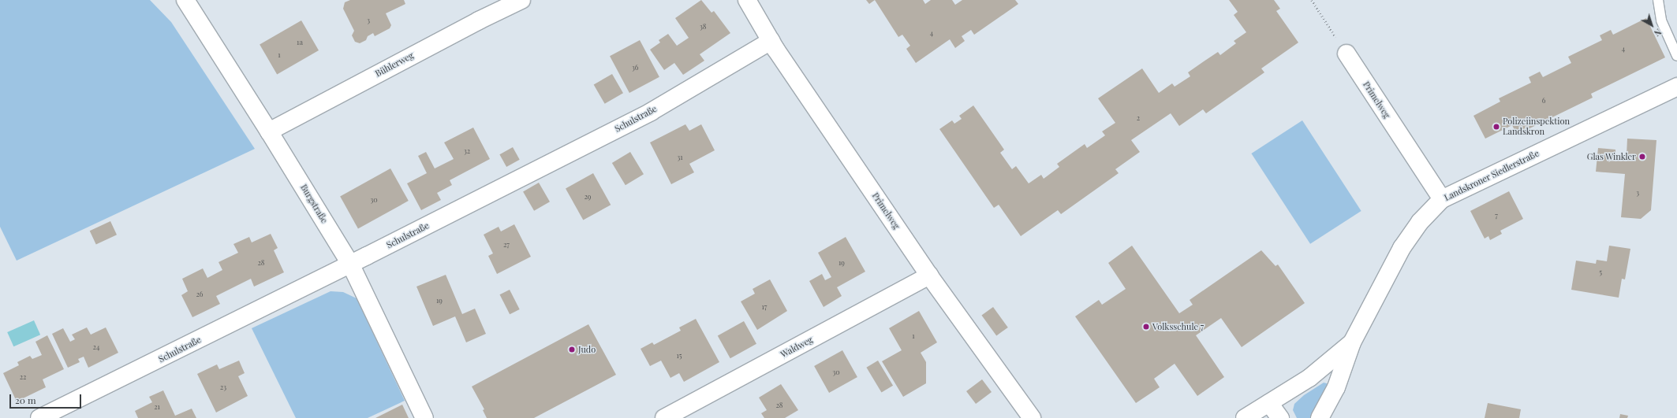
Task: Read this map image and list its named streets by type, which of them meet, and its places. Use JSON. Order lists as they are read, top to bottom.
{
  "streets": {
    "street": [
      "Bühlerweg",
      "Primelweg",
      "Schulstraße",
      "Landskroner Siedlerstraße",
      "Burgstraße",
      "Waldweg"
    ]
  },
  "crossings": [
    ["Bühlerweg", "Burgstraße"],
    ["Primelweg", "Schulstraße"],
    ["Primelweg", "Landskroner Siedlerstraße"],
    ["Primelweg", "Waldweg"],
    ["Schulstraße", "Burgstraße"]
  ],
  "places": [
    "Polizeiinspektion Landskron",
    "Glas Winkler",
    "Volksschule 7",
    "Judo"
  ],
  "house_numbers": [
    "3",
    "38",
    "4",
    "1a",
    "4",
    "1",
    "36",
    "6",
    "2",
    "32",
    "31",
    "3",
    "29",
    "30",
    "7",
    "27",
    "28",
    "19",
    "5",
    "26",
    "19",
    "17",
    "1",
    "24",
    "15",
    "30",
    "22",
    "23",
    "28",
    "21"
  ],
  "scale_bar": "20 m",
  "north": "bottom right"
}
